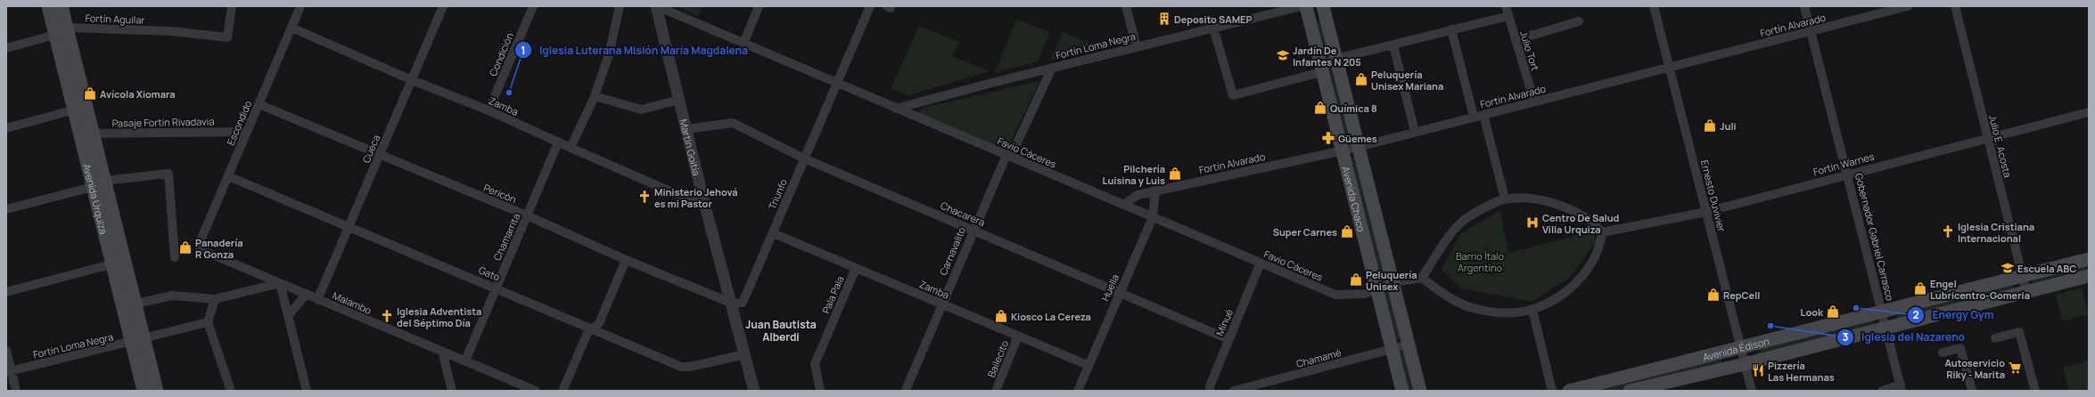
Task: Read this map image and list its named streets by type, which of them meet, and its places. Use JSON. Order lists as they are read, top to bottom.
{
  "streets": {
    "main road": ["Avenida Urquiza", "Avenida Chaco", "Avenida Édison"],
    "street": [
      "Fortín Aguilar",
      "Fortín Alvarado",
      "Fortín Loma Negra",
      "Julio Tort",
      "Condición",
      "Zamba",
      "Pasaje Fortín Rivadavia",
      "Escondido",
      "Julio E. Acosta",
      "Martín Goitía",
      "Cueca",
      "Favio Cáceres",
      "Fortín Warnes",
      "Pericón",
      "Triunfo",
      "Ernesto Duvivier",
      "Chacarera",
      "Chamarrita",
      "Gobernador Gabriel Carrasco",
      "Carnavalito",
      "Gato",
      "Huella",
      "Pala Pala",
      "Malambo",
      "Minué",
      "Chamamé",
      "Bailecito"
    ]
  },
  "crossings": [
    ["Fortín Aguilar", "Avenida Urquiza"],
    ["Fortín Alvarado", "Julio Tort"],
    ["Fortín Alvarado", "Favio Cáceres"],
    ["Fortín Alvarado", "Ernesto Duvivier"],
    ["Fortín Alvarado", "Avenida Chaco"],
    ["Fortín Alvarado", "Gobernador Gabriel Carrasco"],
    ["Fortín Alvarado", "Huella"],
    ["Fortín Loma Negra", "Favio Cáceres"],
    ["Fortín Loma Negra", "Avenida Urquiza"],
    ["Fortín Loma Negra", "Carnavalito"],
    ["Condición", "Zamba"],
    ["Zamba", "Escondido"],
    ["Zamba", "Martín Goitía"],
    ["Zamba", "Cueca"],
    ["Zamba", "Triunfo"],
    ["Zamba", "Chamarrita"],
    ["Zamba", "Carnavalito"],
    ["Zamba", "Huella"],
    ["Zamba", "Pala Pala"],
    ["Zamba", "Bailecito"],
    ["Pasaje Fortín Rivadavia", "Escondido"],
    ["Pasaje Fortín Rivadavia", "Avenida Urquiza"],
    ["Escondido", "Pericón"],
    ["Escondido", "Gato"],
    ["Escondido", "Malambo"],
    ["Julio E. Acosta", "Fortín Warnes"],
    ["Julio E. Acosta", "Avenida Édison"],
    ["Martín Goitía", "Favio Cáceres"],
    ["Martín Goitía", "Pericón"],
    ["Martín Goitía", "Triunfo"],
    ["Martín Goitía", "Chacarera"],
    ["Martín Goitía", "Gato"],
    ["Cueca", "Pericón"],
    ["Cueca", "Gato"],
    ["Cueca", "Malambo"],
    ["Favio Cáceres", "Triunfo"],
    ["Favio Cáceres", "Avenida Chaco"],
    ["Favio Cáceres", "Carnavalito"],
    ["Favio Cáceres", "Huella"],
    ["Favio Cáceres", "Minué"],
    ["Fortín Warnes", "Ernesto Duvivier"],
    ["Fortín Warnes", "Gobernador Gabriel Carrasco"],
    ["Pericón", "Triunfo"],
    ["Pericón", "Chamarrita"],
    ["Triunfo", "Chacarera"],
    ["Ernesto Duvivier", "Avenida Édison"],
    ["Avenida Chaco", "Chamamé"],
    ["Chacarera", "Carnavalito"],
    ["Chacarera", "Huella"],
    ["Chacarera", "Minué"],
    ["Chamarrita", "Gato"],
    ["Chamarrita", "Malambo"],
    ["Gobernador Gabriel Carrasco", "Avenida Édison"]
  ],
  "districts": ["Juan Bautista Alberdi"],
  "parks": ["Barrio Ítalo Argentino"],
  "places": {
    "building": ["Deposito SAMEP"],
    "school or university": ["Jardín De Infantes N 205", "Escuela ABC"],
    "shop": [
      "Peluquería Unisex Mariana",
      "Avícola Xiomara",
      "Química 8",
      "Juli",
      "Pilchería Luisina y Luis",
      "Super Carnes",
      "Panadería R Gonza",
      "Peluquería Unisex",
      "Engel Lubricentro-Gomeria",
      "RepCell",
      "Look",
      "Kiosco La Cereza"
    ],
    "other": ["Iglesia Luterana Misión María Magdalena", "Energy Gym", "Iglesia del Nazareno"],
    "pharmacy": ["Güemes"],
    "church": ["Ministerio Jehová es mi Pastor", "Iglesia Cristiana Internacional", "Iglesia Adventista del Séptimo Día"],
    "hospital": ["Centro De Salud Villa Urquiza"],
    "supermarket": ["Autoservicio Riky - Marita"],
    "restaurant": ["Pizzería Las Hermanas"]
  }
}
